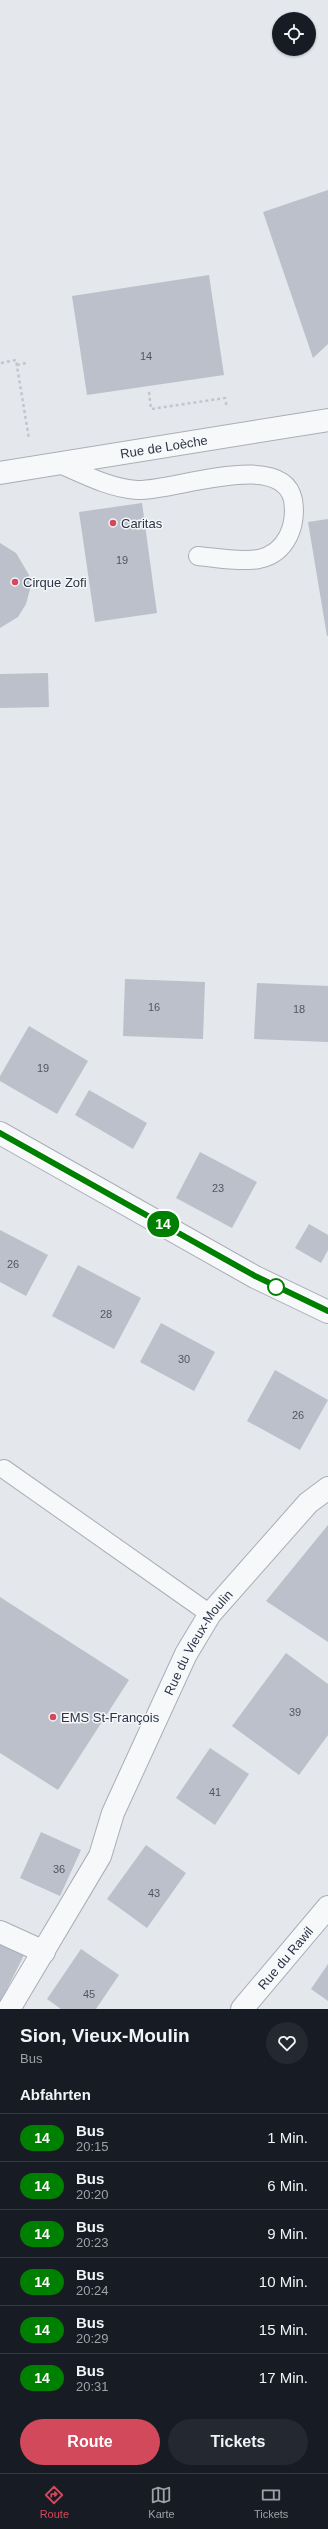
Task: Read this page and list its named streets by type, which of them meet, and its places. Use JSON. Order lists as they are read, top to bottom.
{
  "streets": {
    "street": ["Rue de Loèche", "Rue du Vieux-Moulin", "Rue du Rawil"]
  },
  "places": ["Caritas", "Cirque Zofi", "EMS St-François"],
  "lines": ["bus line 14"],
  "house_numbers": [
    "14",
    "19",
    "16",
    "18",
    "19",
    "23",
    "26",
    "28",
    "30",
    "26",
    "39",
    "41",
    "36",
    "43",
    "45"
  ],
  "page": {
    "on_map": "14",
    "heading": [
      ["Sion, Vieux-Moulin", "Bus"],
      "Abfahrten"
    ],
    "list": [
      {
        "mark": "14",
        "name": "Bus",
        "note": "20:15",
        "value": "1 Min."
      },
      {
        "mark": "14",
        "name": "Bus",
        "note": "20:20",
        "value": "6 Min."
      },
      {
        "mark": "14",
        "name": "Bus",
        "note": "20:23",
        "value": "9 Min."
      },
      {
        "mark": "14",
        "name": "Bus",
        "note": "20:24",
        "value": "10 Min."
      },
      {
        "mark": "14",
        "name": "Bus",
        "note": "20:29",
        "value": "15 Min."
      },
      {
        "mark": "14",
        "name": "Bus",
        "note": "20:31",
        "value": "17 Min."
      }
    ],
    "buttons": ["Route", "Tickets"],
    "tabs": ["Route", "Karte", "Tickets"]
  }
}
